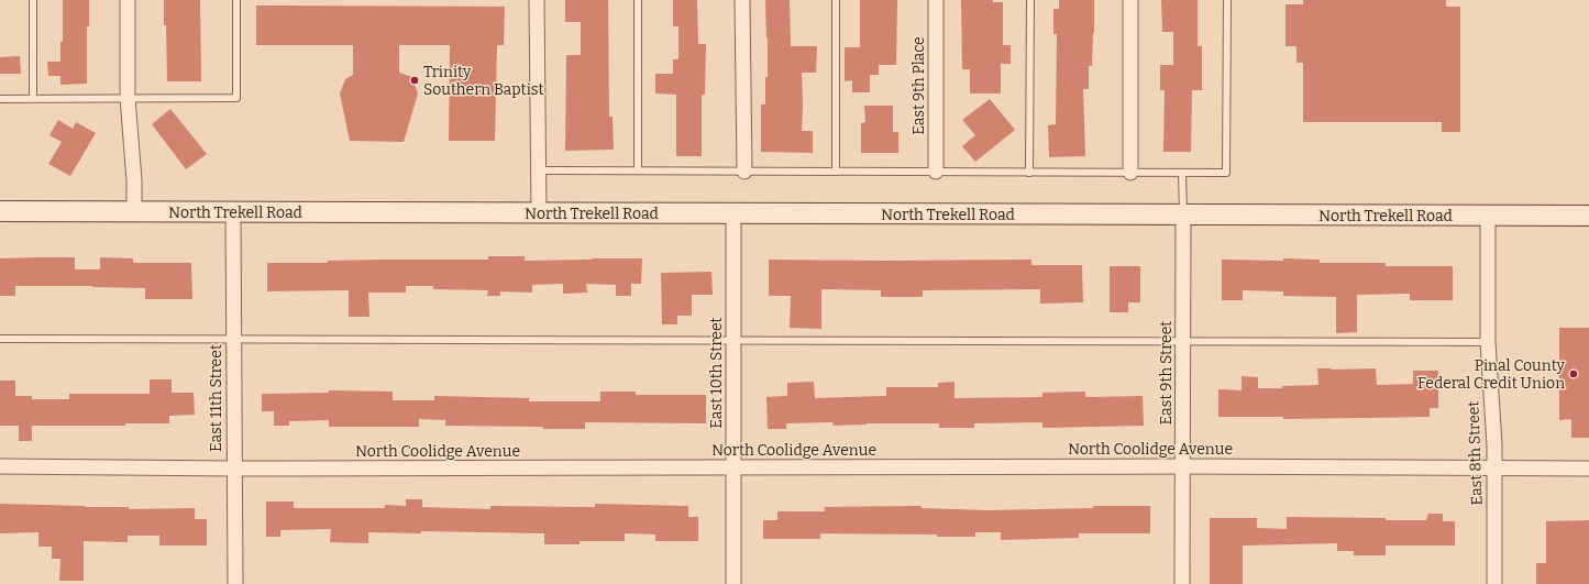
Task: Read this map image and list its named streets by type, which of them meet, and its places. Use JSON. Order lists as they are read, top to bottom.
{
  "streets": {
    "main road": ["North Trekell Road"],
    "street": [
      "East 9th Place",
      "East 10th Street",
      "East 9th Street",
      "East 11th Street",
      "North Coolidge Avenue",
      "East 8th Street"
    ]
  },
  "crossings": [
    ["North Trekell Road", "East 10th Street"],
    ["North Trekell Road", "East 9th Street"],
    ["North Trekell Road", "East 11th Street"],
    ["North Trekell Road", "East 8th Street"],
    ["East 10th Street", "North Coolidge Avenue"],
    ["East 9th Street", "North Coolidge Avenue"],
    ["East 11th Street", "North Coolidge Avenue"],
    ["North Coolidge Avenue", "East 8th Street"]
  ],
  "places": ["Trinity Southern Baptist", "Pinal County Federal Credit Union"]
}
